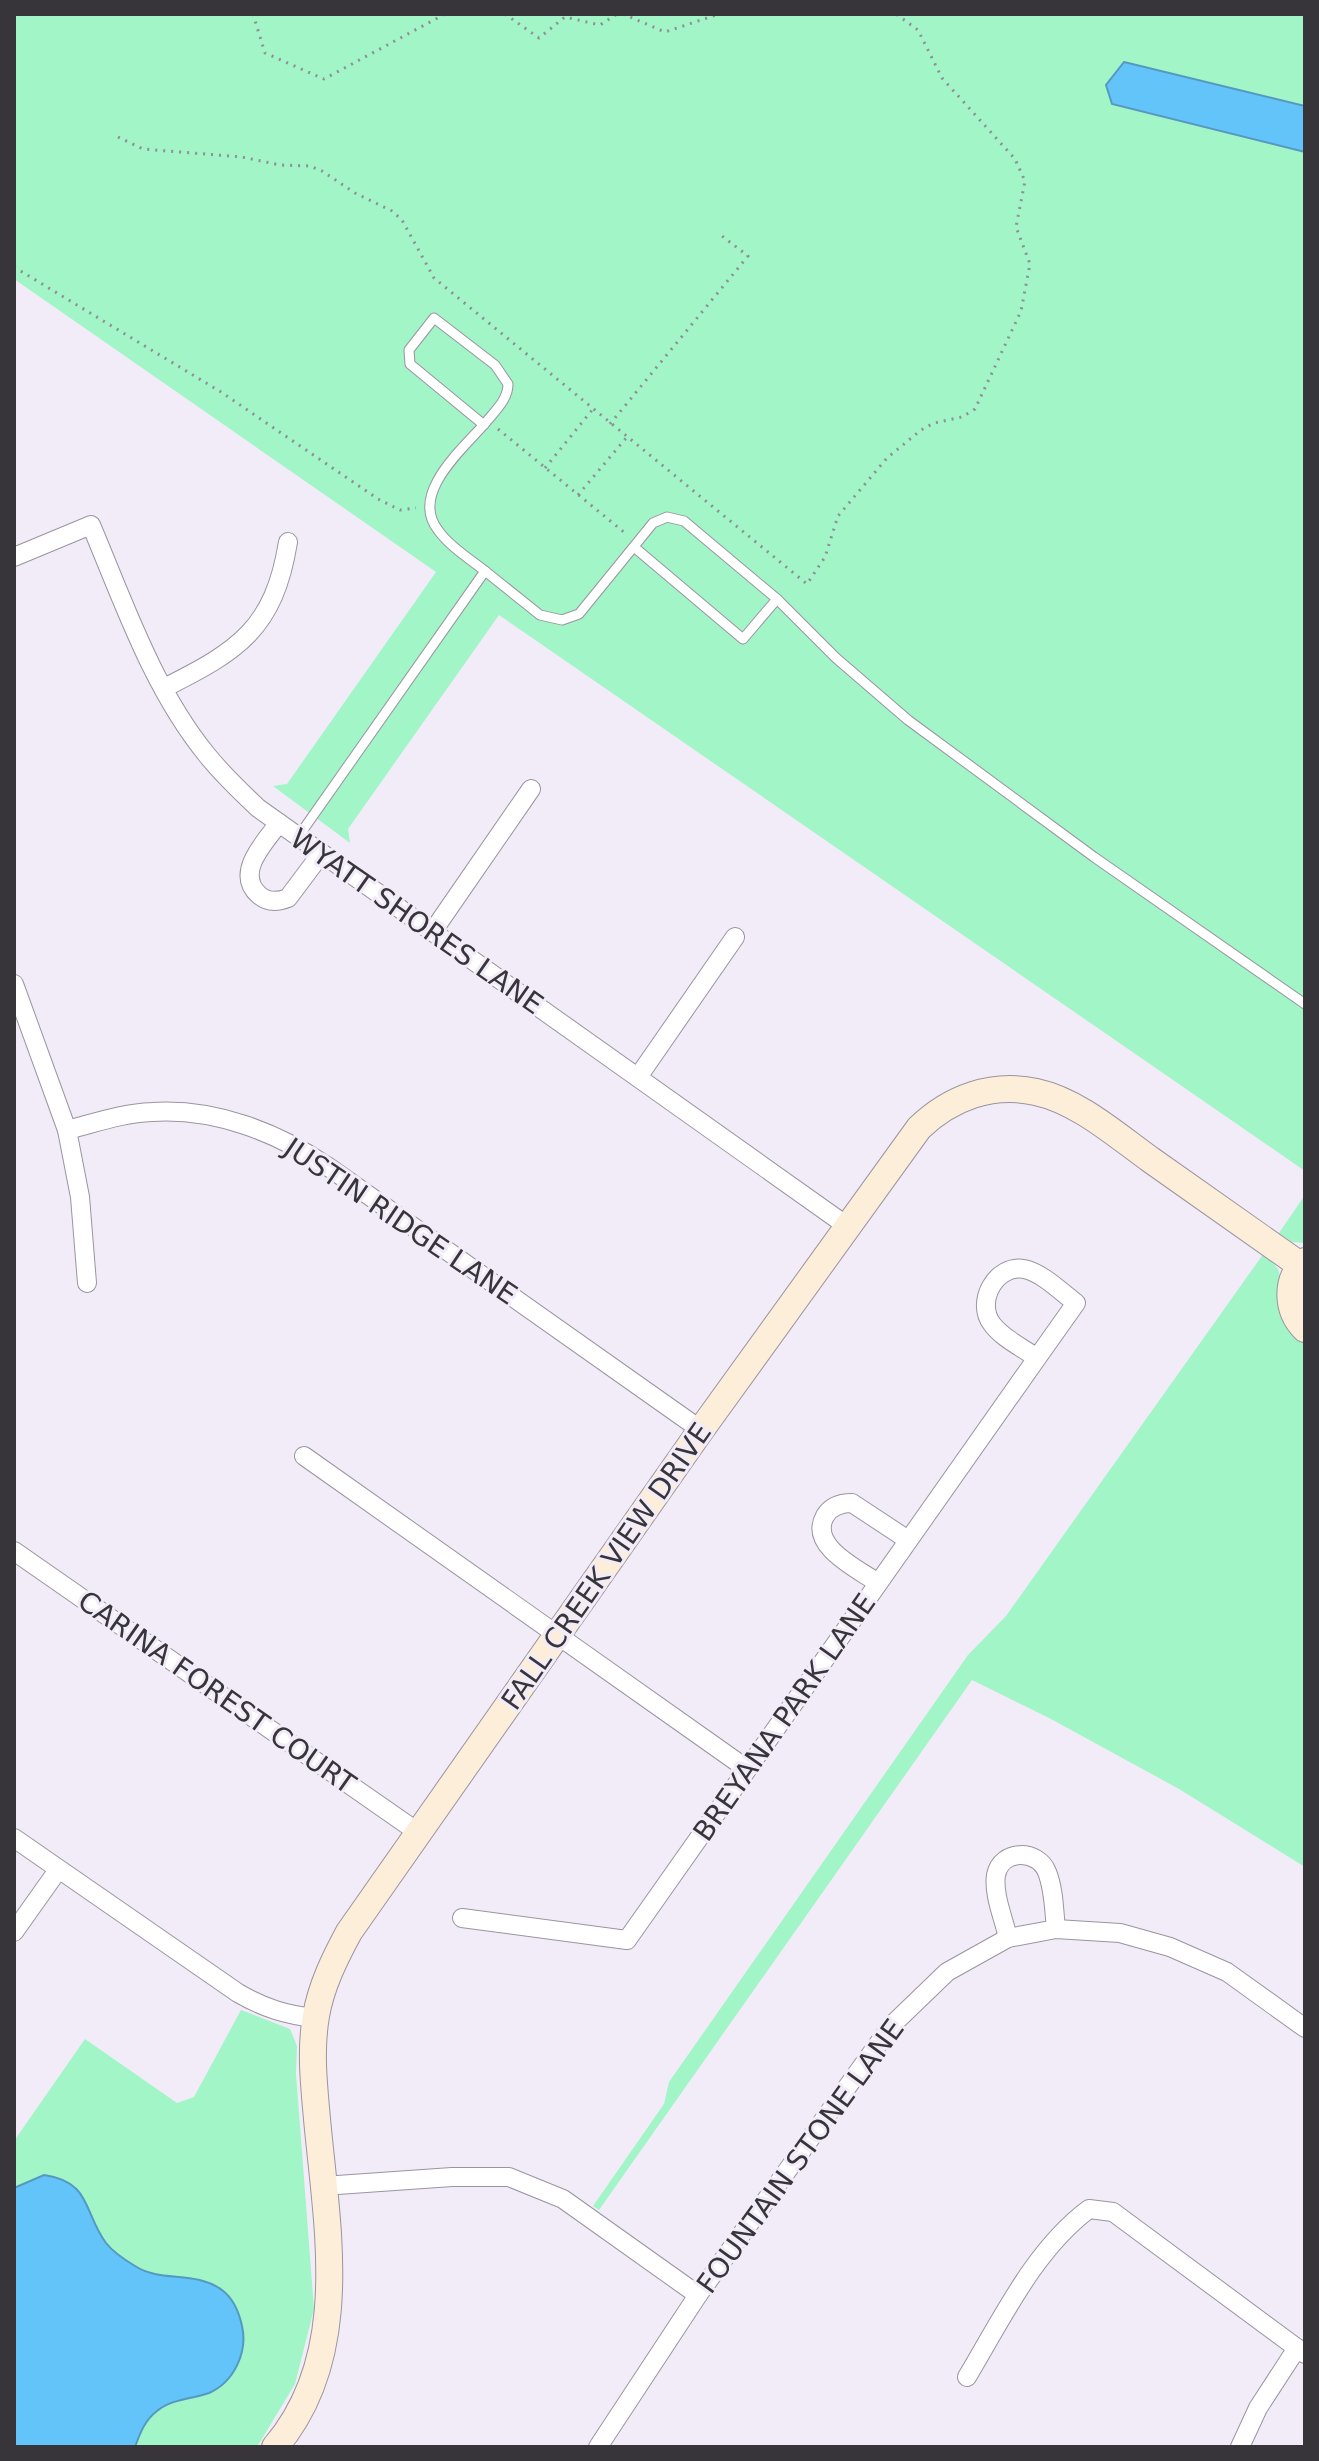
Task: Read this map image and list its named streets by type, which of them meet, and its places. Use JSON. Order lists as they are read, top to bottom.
{
  "streets": {
    "street": [
      "WYATT SHORES LANE",
      "JUSTIN RIDGE LANE",
      "FALL CREEK VIEW DRIVE",
      "CARINA FOREST COURT",
      "BREYANA PARK LANE",
      "FOUNTAIN STONE LANE"
    ]
  },
  "crossings": [
    ["WYATT SHORES LANE", "FALL CREEK VIEW DRIVE"],
    ["JUSTIN RIDGE LANE", "FALL CREEK VIEW DRIVE"],
    ["FALL CREEK VIEW DRIVE", "CARINA FOREST COURT"]
  ]
}
